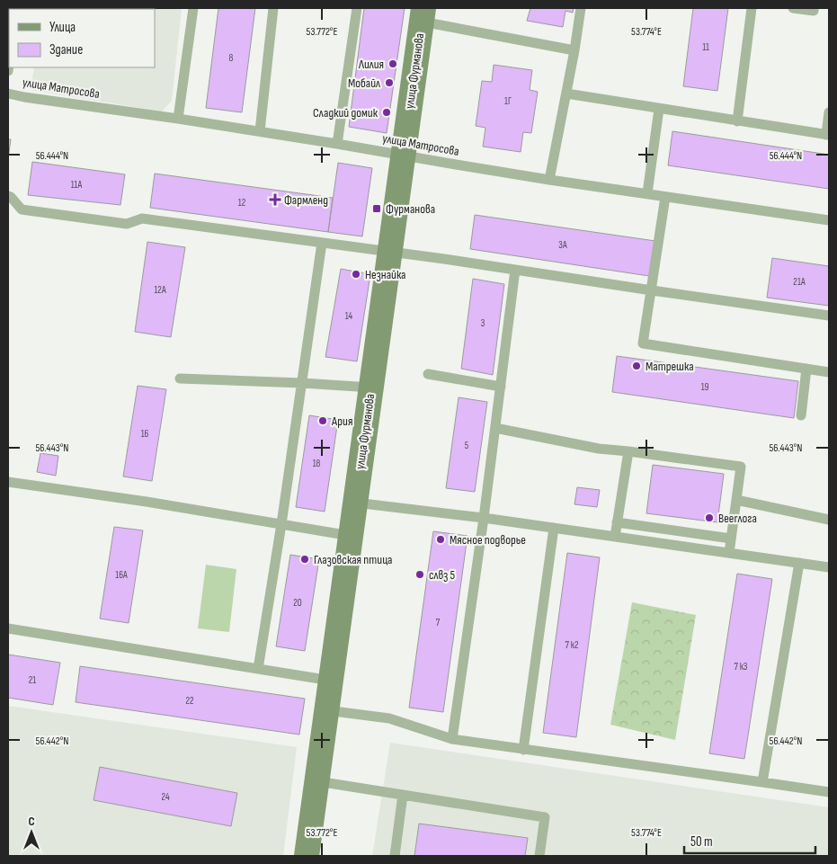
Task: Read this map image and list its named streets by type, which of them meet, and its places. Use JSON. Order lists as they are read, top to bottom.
{
  "streets": {
    "main road": ["улица Фурманова"],
    "lane": ["улица Матросова"]
  },
  "crossings": [
    ["улица Фурманова", "улица Матросова"]
  ],
  "places": {
    "other": [
      "Лилия",
      "Мобайл",
      "Сладкий домик",
      "Незнайка",
      "Матрешка",
      "Ария",
      "Beerлога",
      "Мясное подворье",
      "Глазовская птица",
      "слвз 5"
    ],
    "health": ["Фармленд"],
    "transit": ["Фурманова"]
  },
  "house_numbers": [
    "11",
    "8",
    "1Г",
    "11А",
    "12",
    "3А",
    "21А",
    "12А",
    "14",
    "3",
    "19",
    "16",
    "5",
    "18",
    "16А",
    "20",
    "7",
    "7 к2",
    "7 к3",
    "21",
    "22",
    "24"
  ],
  "legend": ["Улица", "Здание"],
  "scale_bar": "50 m",
  "north": "top",
  "coordinates": [
    "53.772°E",
    "53.774°E",
    "56.444°N",
    "56.443°N",
    "56.442°N"
  ]
}
